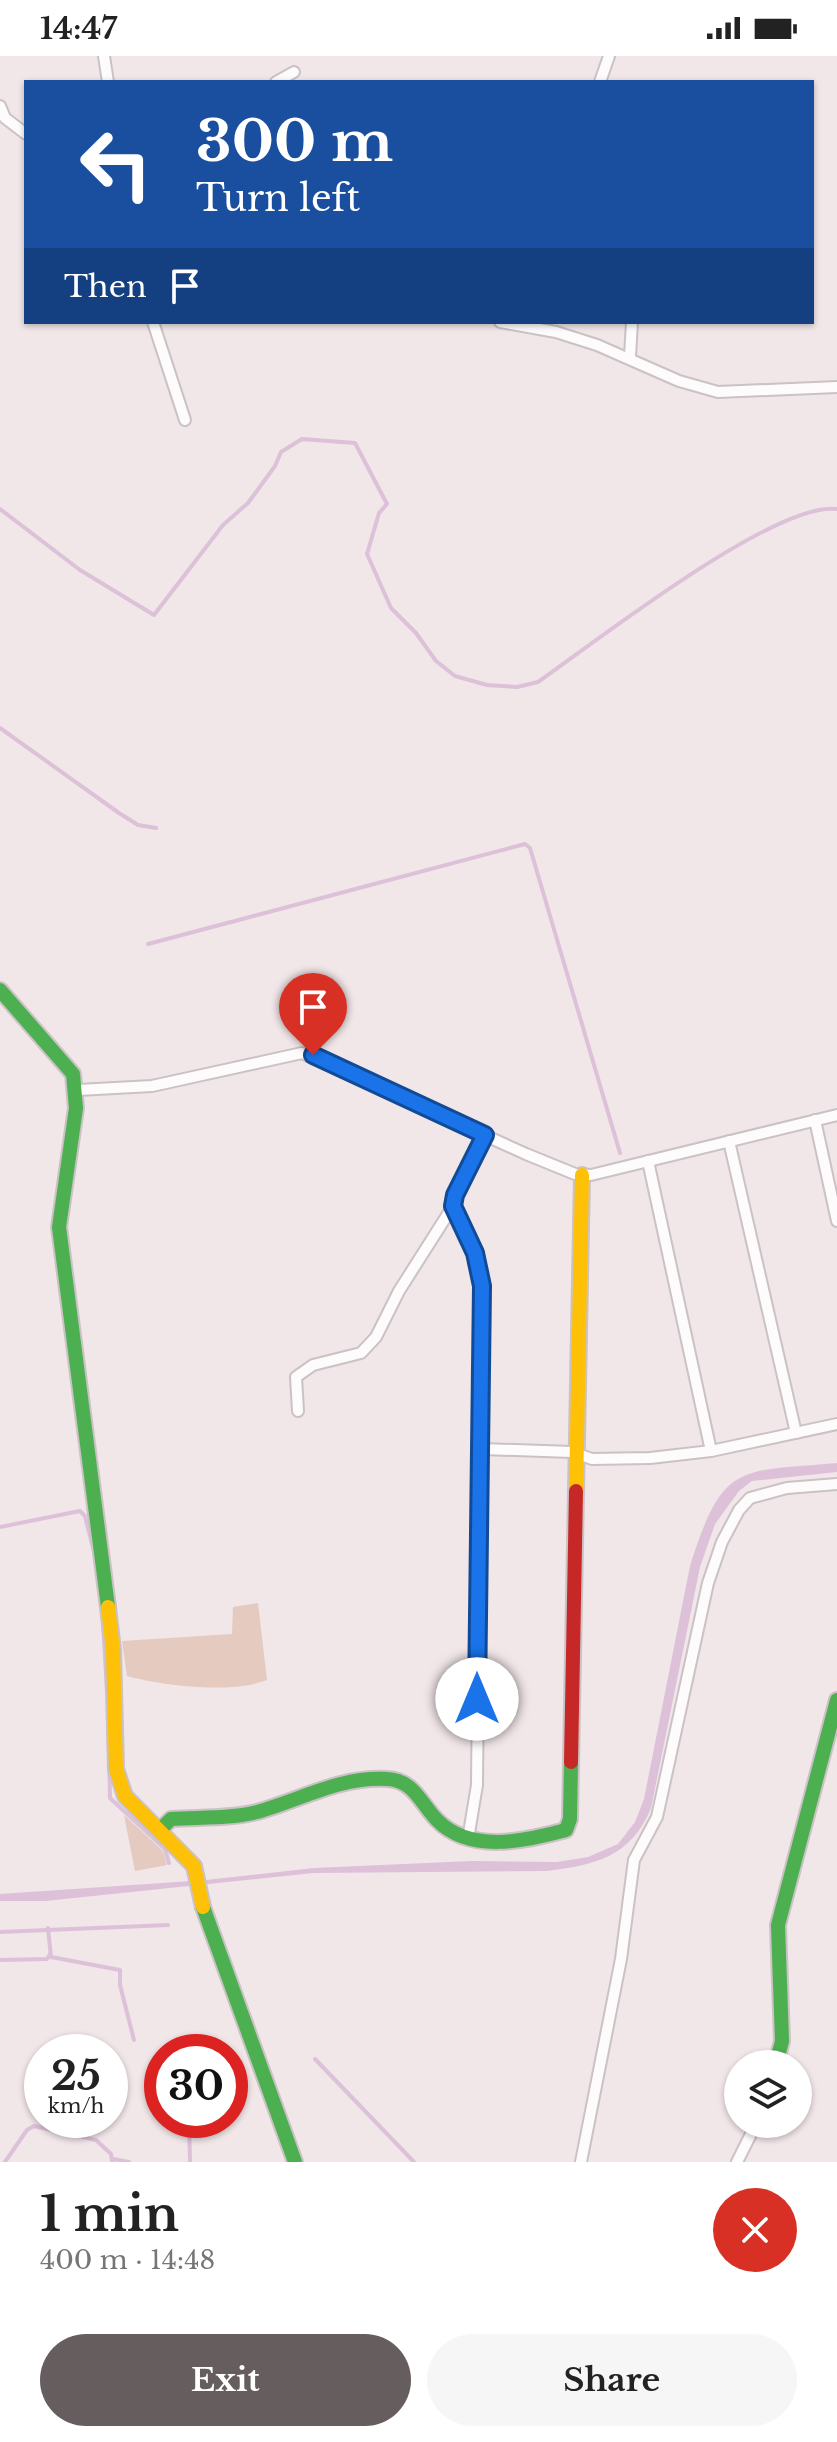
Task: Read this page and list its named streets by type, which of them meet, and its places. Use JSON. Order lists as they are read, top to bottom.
{
  "page": {
    "status": "14:47",
    "turn": ["300 m", "Turn left"],
    "then": "Then",
    "speed": "25 km/h",
    "limit": "30",
    "heading": ["1 min", "400 m · 14:48"],
    "buttons": ["Exit", "Share"]
  }
}
